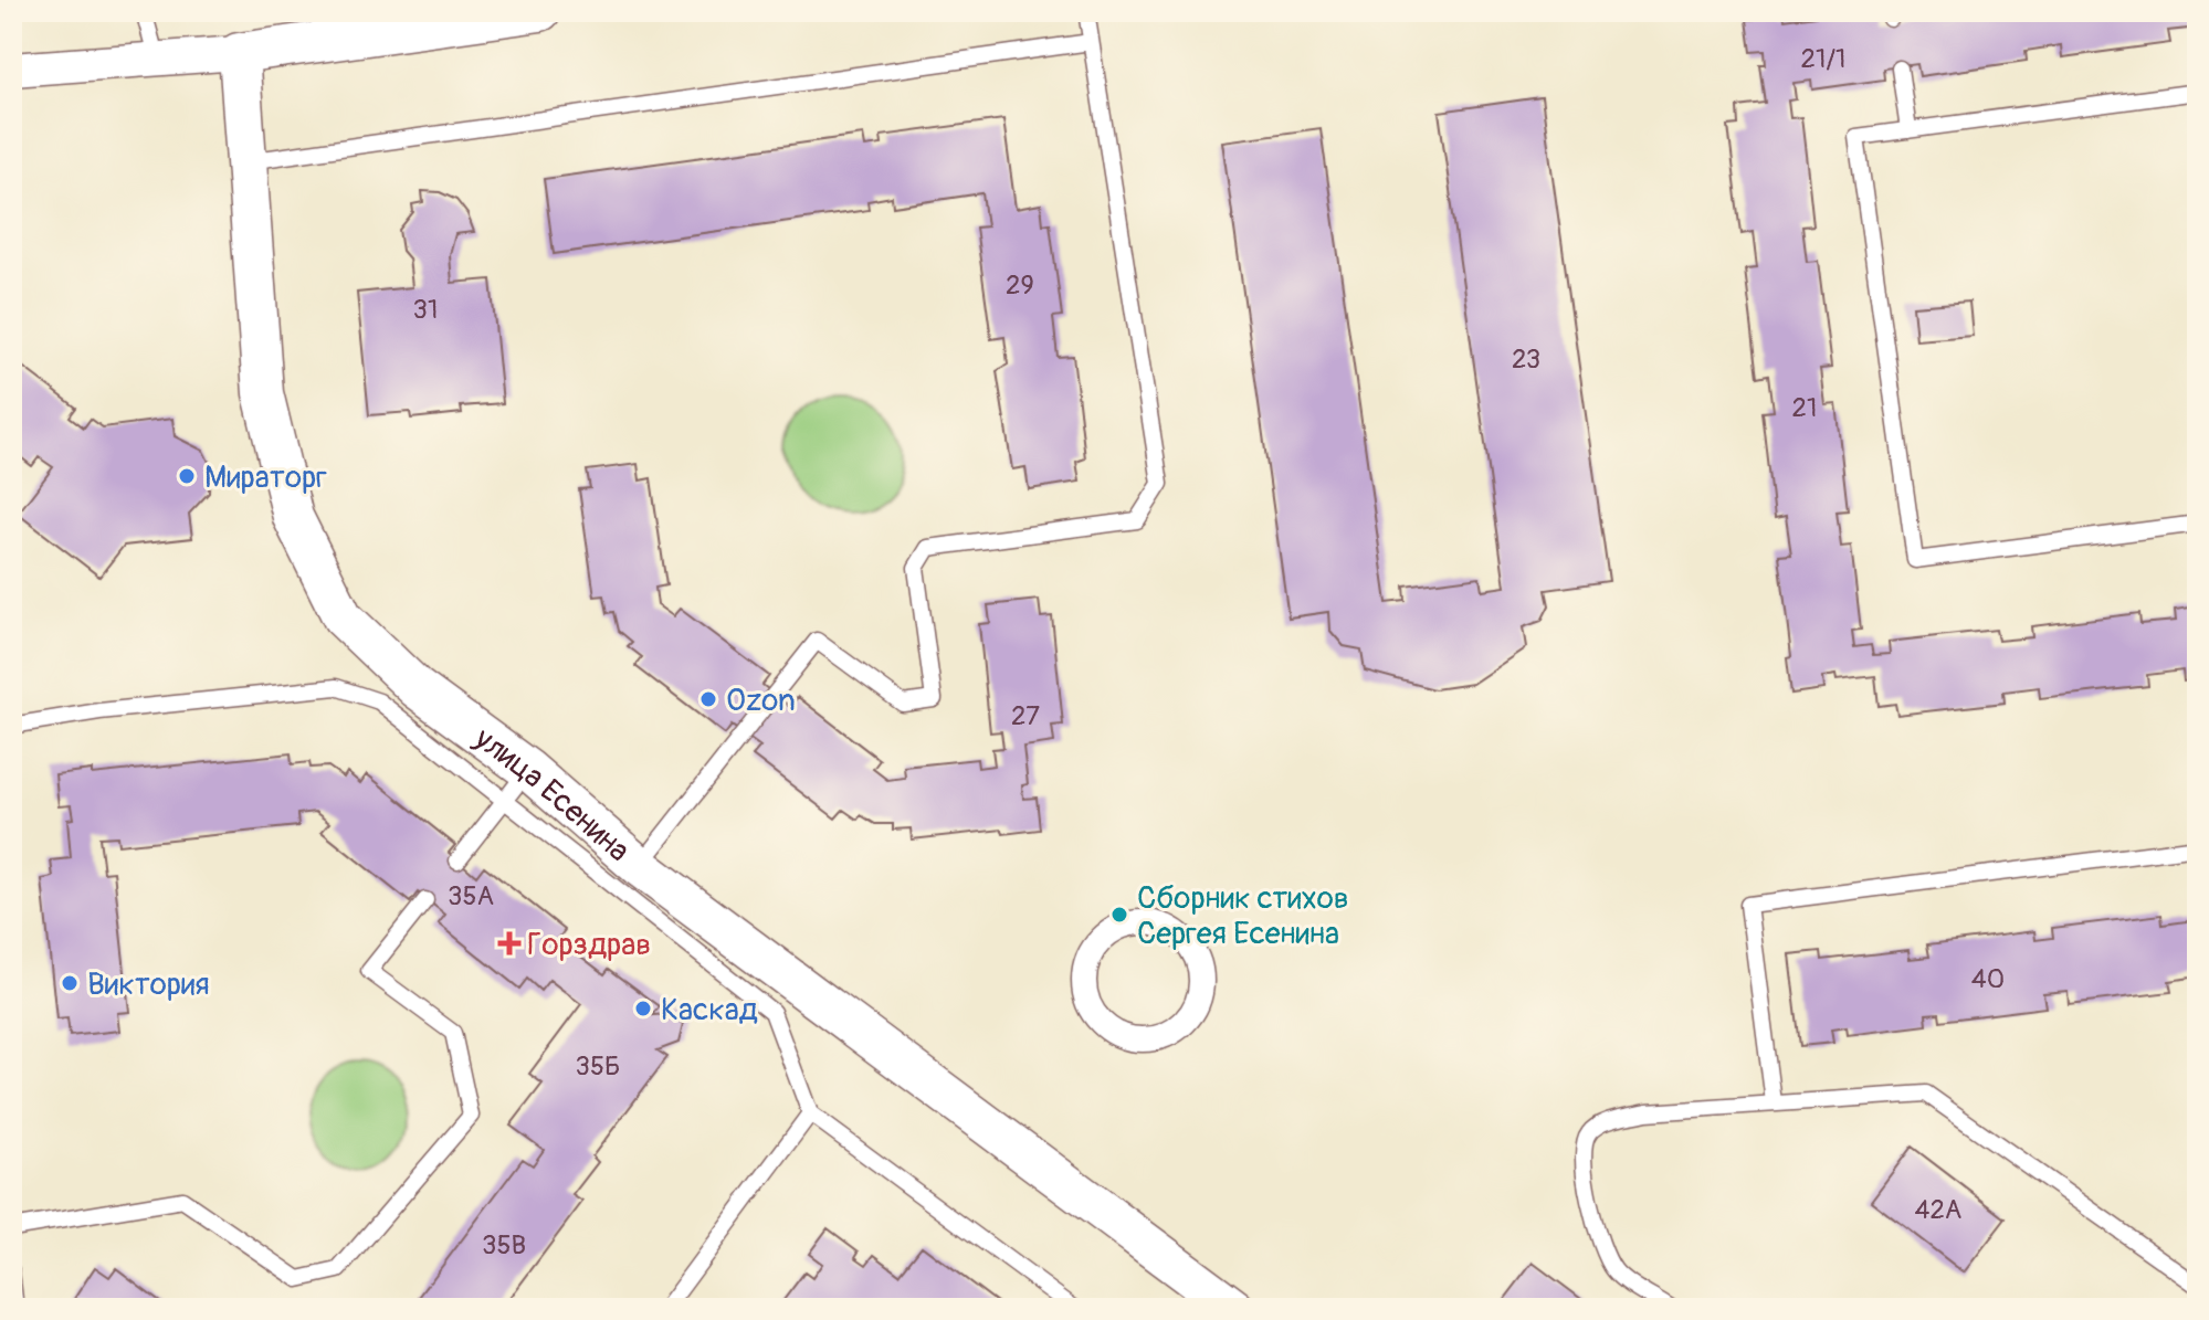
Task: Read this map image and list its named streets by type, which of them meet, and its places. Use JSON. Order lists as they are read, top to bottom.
{
  "streets": {
    "street": ["улица Есенина"]
  },
  "places": {
    "other": [
      "Мираторг",
      "Ozon",
      "Сборник стихов Сергея Есенина",
      "Виктория",
      "Каскад"
    ],
    "health": ["Горздрав"]
  },
  "house_numbers": [
    "21/1",
    "29",
    "31",
    "23",
    "21",
    "27",
    "35А",
    "40",
    "35Б",
    "42А",
    "35В"
  ]
}
